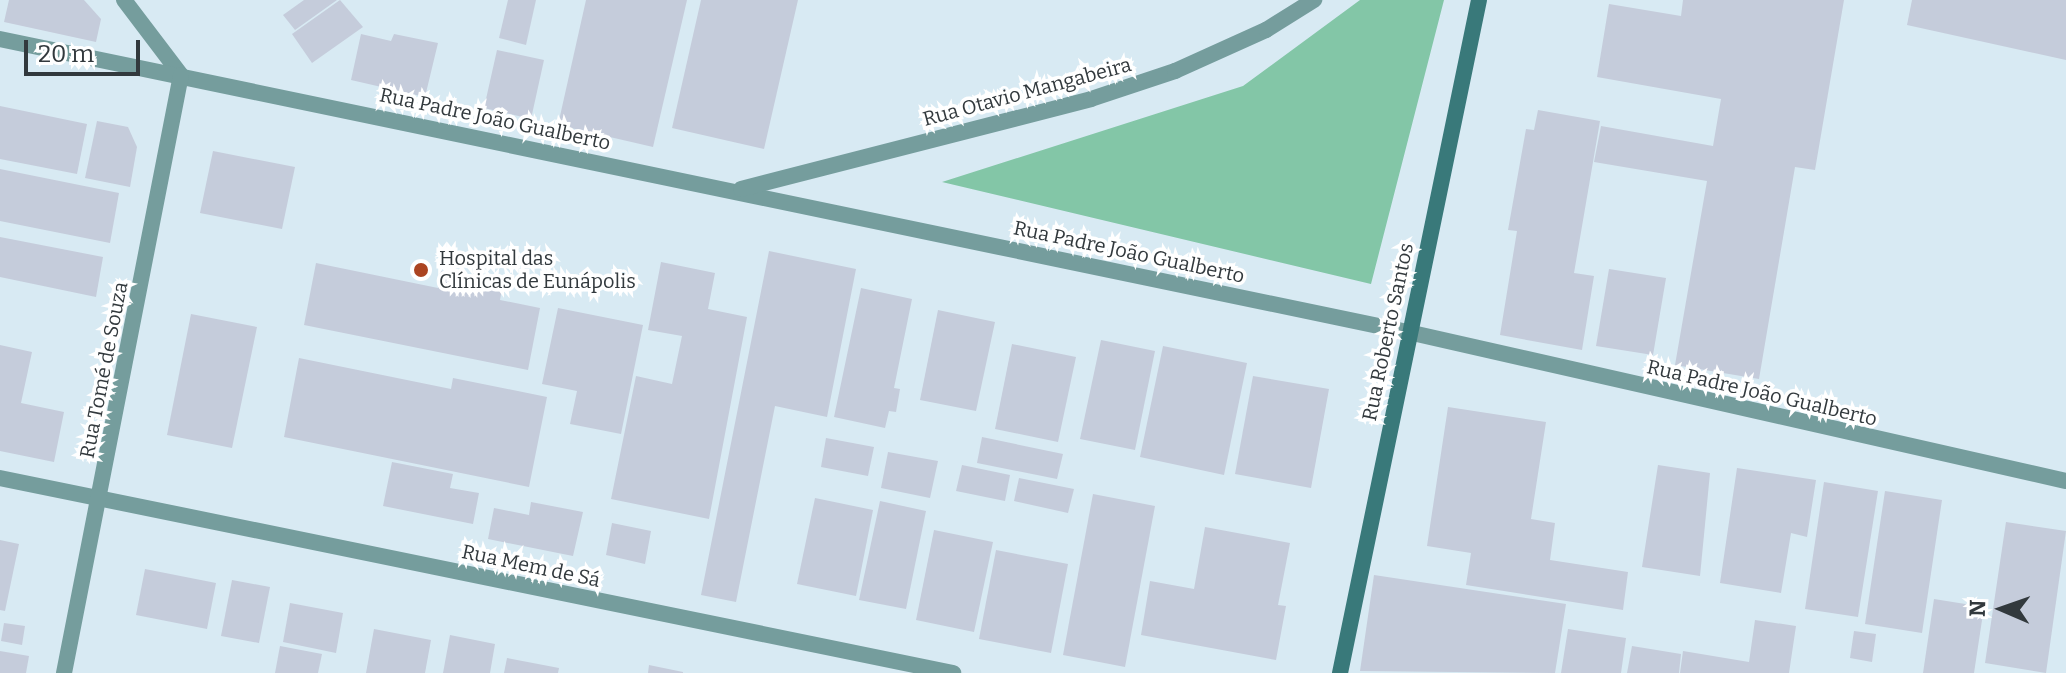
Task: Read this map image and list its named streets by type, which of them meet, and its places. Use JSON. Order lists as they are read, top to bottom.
{
  "streets": {
    "main road": ["Rua Roberto Santos"],
    "street": [
      "Rua Otavio Mangabeira",
      "Rua Padre João Gualberto",
      "Rua Tomé de Souza",
      "Rua Mem de Sá"
    ]
  },
  "crossings": [
    ["Rua Otavio Mangabeira", "Rua Padre João Gualberto"],
    ["Rua Padre João Gualberto", "Rua Roberto Santos"],
    ["Rua Padre João Gualberto", "Rua Tomé de Souza"],
    ["Rua Tomé de Souza", "Rua Mem de Sá"]
  ],
  "places": ["Hospital das Clínicas de Eunápolis"],
  "scale_bar": "20 m",
  "north": "left"
}
